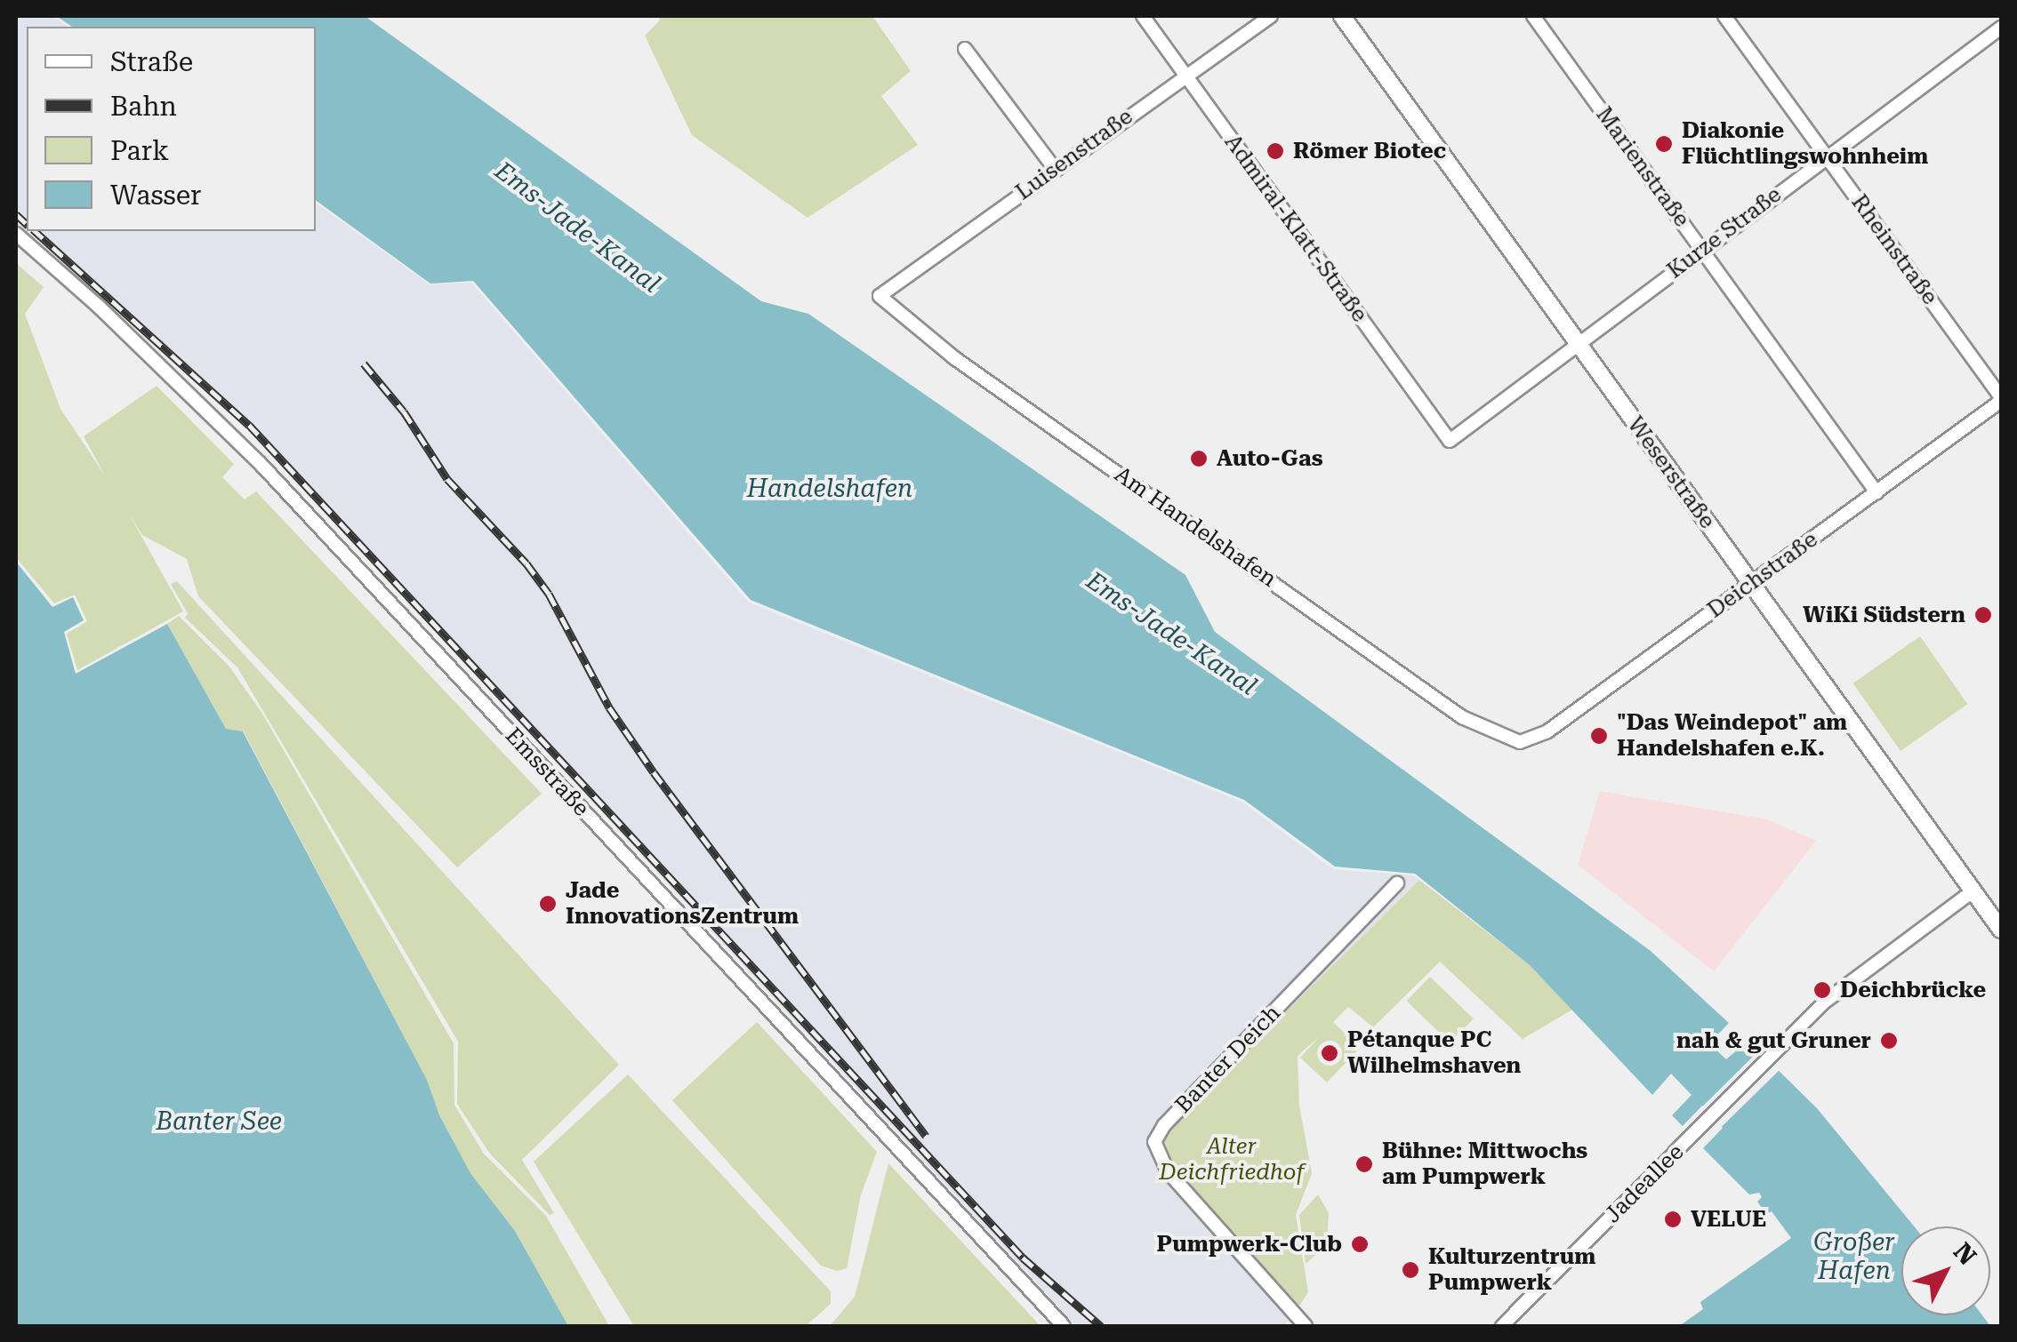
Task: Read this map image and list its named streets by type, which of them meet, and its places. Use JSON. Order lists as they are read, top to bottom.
{
  "streets": {
    "street": [
      "Luisenstraße",
      "Marienstraße",
      "Admiral-Klatt-Straße",
      "Kurze Straße",
      "Rheinstraße",
      "Weserstraße",
      "Am Handelshafen",
      "Deichstraße",
      "Emsstraße",
      "Banter Deich",
      "Jadeallee"
    ]
  },
  "crossings": [
    ["Luisenstraße", "Admiral-Klatt-Straße"],
    ["Luisenstraße", "Am Handelshafen"],
    ["Marienstraße", "Kurze Straße"],
    ["Marienstraße", "Deichstraße"],
    ["Admiral-Klatt-Straße", "Kurze Straße"],
    ["Kurze Straße", "Rheinstraße"],
    ["Kurze Straße", "Weserstraße"],
    ["Rheinstraße", "Deichstraße"],
    ["Weserstraße", "Deichstraße"],
    ["Weserstraße", "Jadeallee"],
    ["Am Handelshafen", "Deichstraße"]
  ],
  "water": [
    "Ems-Jade-Kanal",
    "Handelshafen",
    "Banter See",
    "Großer Hafen"
  ],
  "parks": ["Alter Deichfriedhof"],
  "places": [
    "Diakonie Flüchtlingswohnheim",
    "Römer Biotec",
    "Auto-Gas",
    "WiKi Südstern",
    "\"Das Weindepot\" am Handelshafen e.K.",
    "Jade InnovationsZentrum",
    "Deichbrücke",
    "nah & gut Gruner",
    "Pétanque PC Wilhelmshaven",
    "Bühne: Mittwochs am Pumpwerk",
    "VELUE",
    "Pumpwerk-Club",
    "Kulturzentrum Pumpwerk"
  ],
  "legend": [
    "Straße",
    "Bahn",
    "Park",
    "Wasser"
  ],
  "north": "top right"
}
